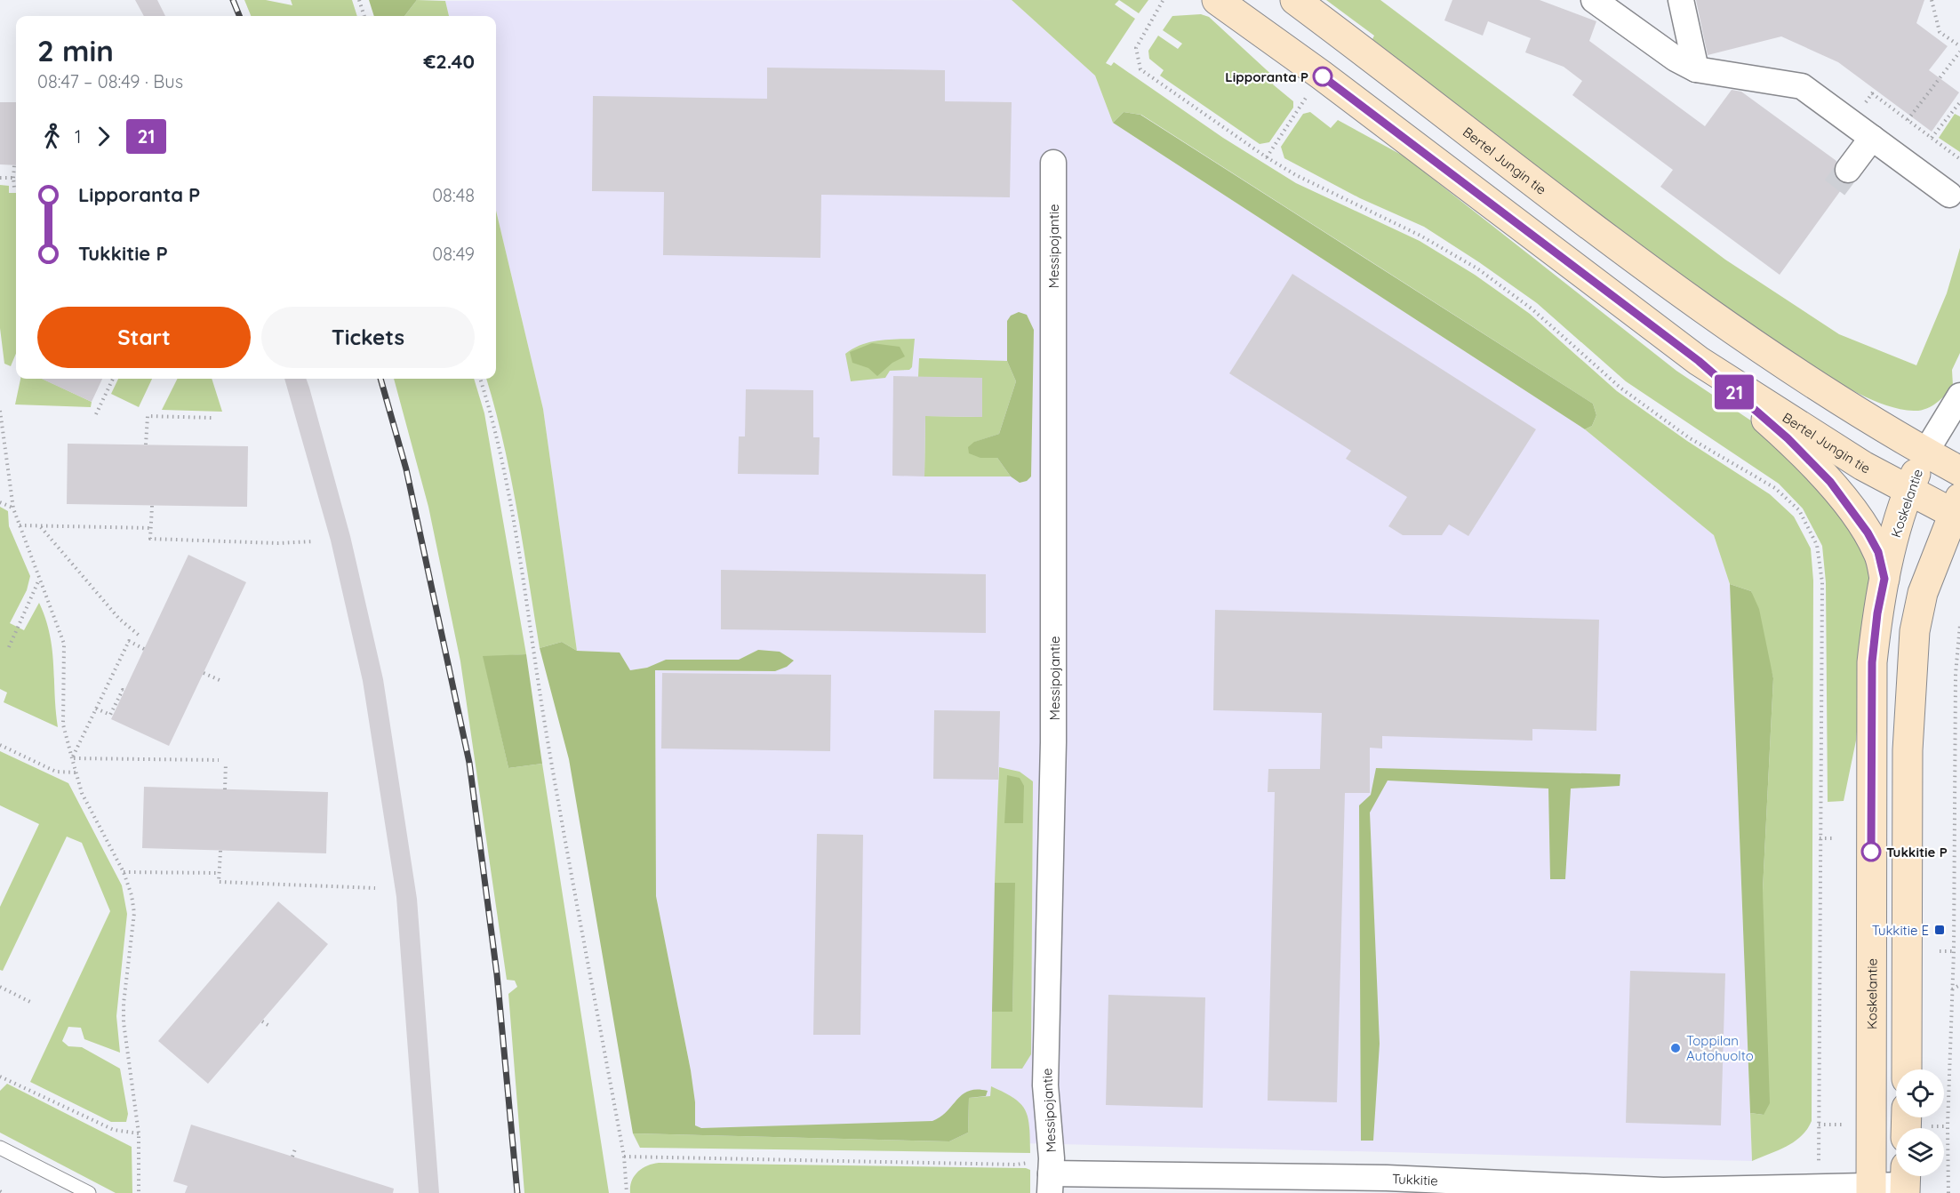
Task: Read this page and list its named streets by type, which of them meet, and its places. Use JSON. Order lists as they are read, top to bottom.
{
  "streets": {
    "main road": ["Bertel Jungin tie", "Koskelantie"],
    "street": ["Messipojantie", "Tukkitie"]
  },
  "crossings": [
    ["Bertel Jungin tie", "Koskelantie"],
    ["Messipojantie", "Tukkitie"],
    ["Koskelantie", "Tukkitie"]
  ],
  "places": {
    "other": ["Lipporanta P", "Tukkitie P", "Toppilan Autohuolto"],
    "transit": ["Tukkitie E"]
  },
  "lines": ["bus line 21"],
  "page": {
    "on_map": "21",
    "heading": ["2 min", "08:47 – 08:49 · Bus", "€2.40"],
    "legs": ["1", "21"],
    "list": [
      {
        "name": "Lipporanta P",
        "value": "08:48"
      },
      {
        "name": "Tukkitie P",
        "value": "08:49"
      }
    ],
    "buttons": ["Start", "Tickets"]
  }
}
